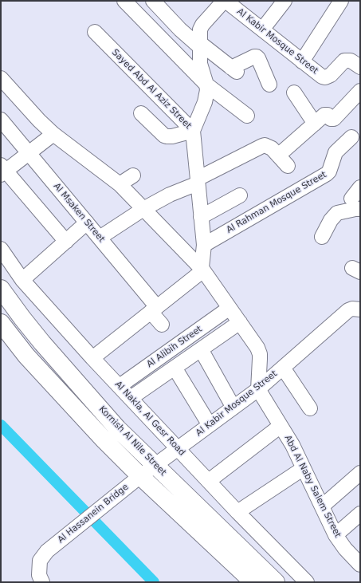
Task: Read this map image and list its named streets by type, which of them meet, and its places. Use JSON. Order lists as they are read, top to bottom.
{
  "streets": {
    "main road": ["Kornish Al Nile Street"],
    "street": [
      "Al Kabir Mosque Street",
      "Sayed Abd Al Aziz Street",
      "Al Rahman Mosque Street",
      "Al Msaken Street",
      "Al Alibih Street",
      "Al Nakla, Al Gesr Road",
      "Abd Al Naby Salem Street",
      "Al Hassanein Bridge"
    ]
  },
  "crossings": [
    ["Al Kabir Mosque Street", "Al Nakla, Al Gesr Road"],
    ["Al Kabir Mosque Street", "Kornish Al Nile Street"],
    ["Al Kabir Mosque Street", "Abd Al Naby Salem Street"],
    ["Al Kabir Mosque Street", "Al Hassanein Bridge"],
    ["Sayed Abd Al Aziz Street", "Al Rahman Mosque Street"],
    ["Al Alibih Street", "Al Nakla, Al Gesr Road"],
    ["Kornish Al Nile Street", "Al Hassanein Bridge"]
  ]
}
